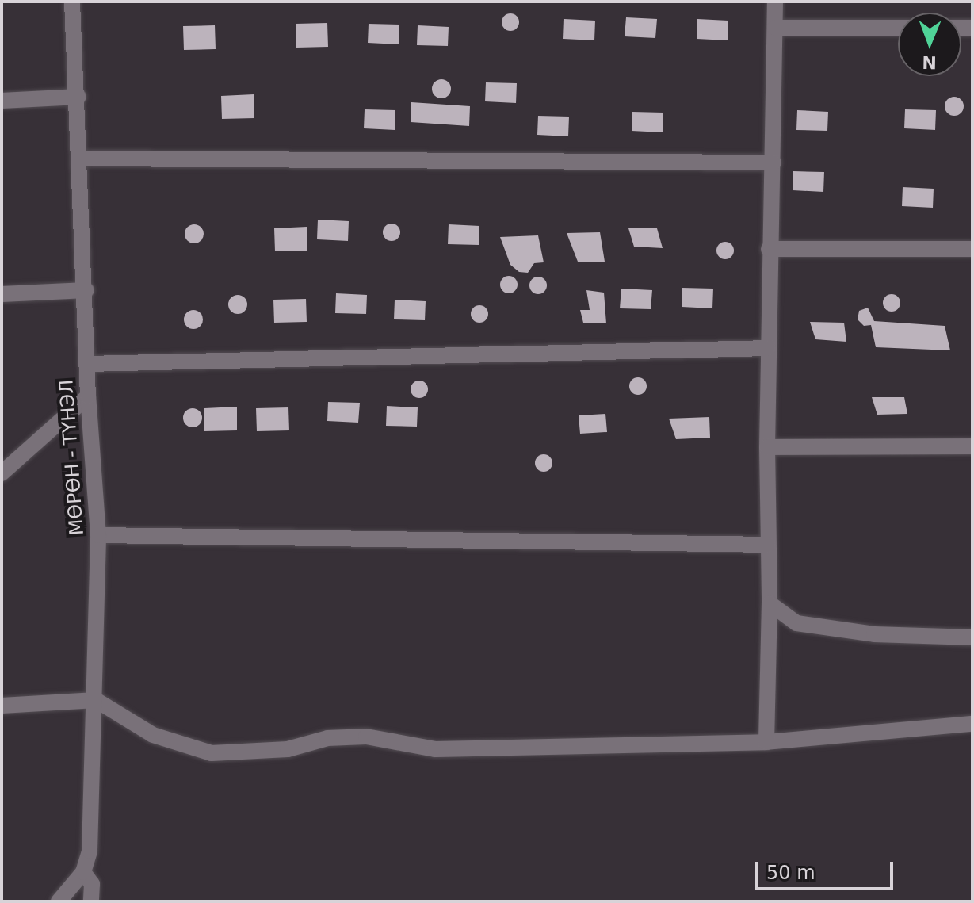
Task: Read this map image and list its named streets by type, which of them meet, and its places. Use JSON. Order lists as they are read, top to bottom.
{
  "streets": {
    "street": ["МӨРӨН - ТҮНЭЛ"]
  },
  "scale_bar": "50 m",
  "north": "bottom"
}
